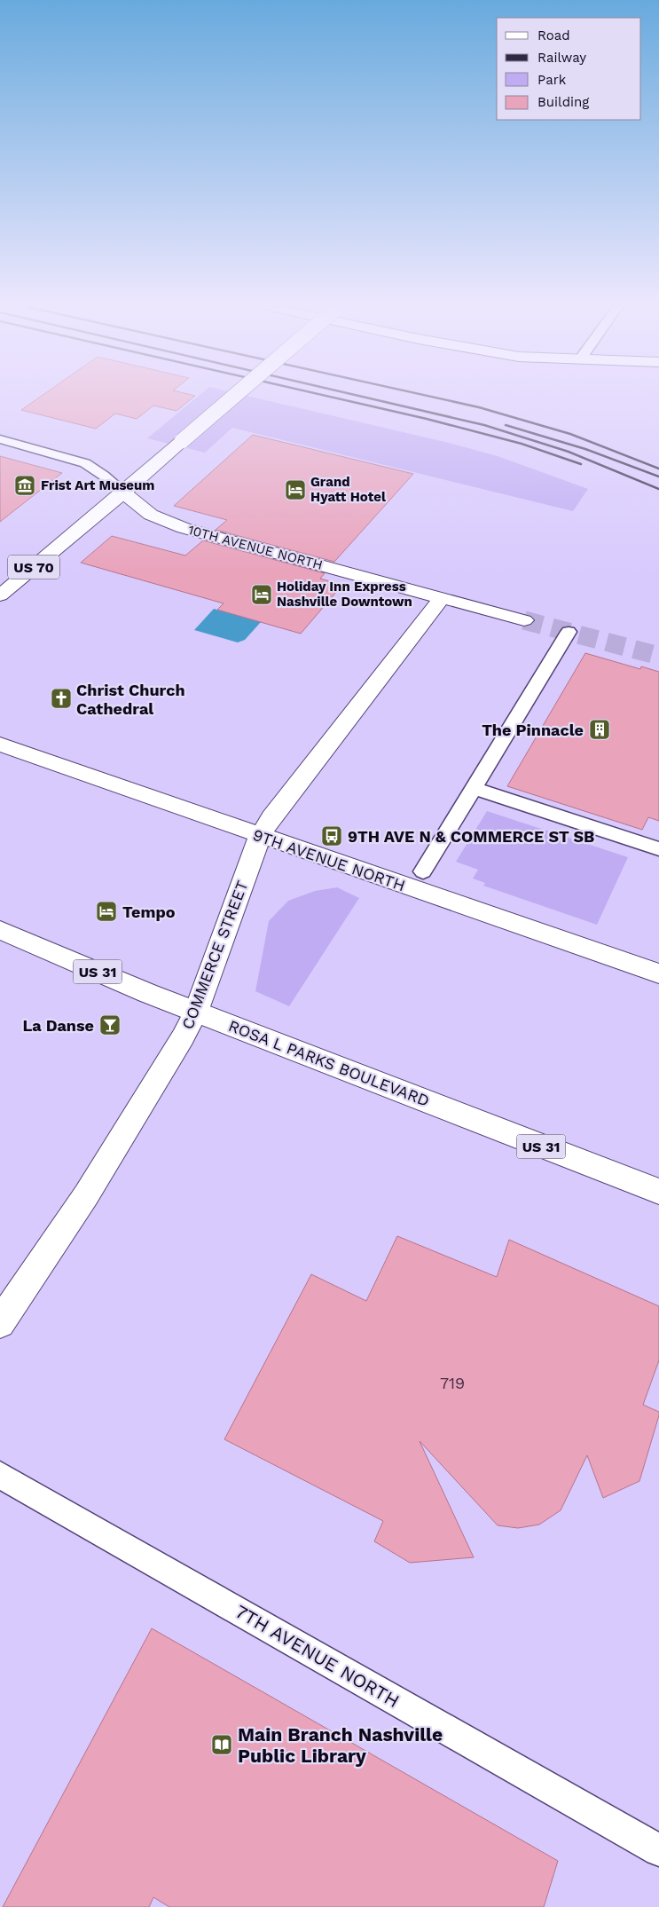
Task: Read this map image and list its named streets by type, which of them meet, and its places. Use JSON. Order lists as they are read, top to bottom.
{
  "streets": {
    "street": [
      "10TH AVENUE NORTH",
      "US 70",
      "9TH AVENUE NORTH",
      "COMMERCE STREET",
      "US 31",
      "ROSA L PARKS BOULEVARD",
      "7TH AVENUE NORTH"
    ]
  },
  "crossings": [
    ["10TH AVENUE NORTH", "US 70"],
    ["10TH AVENUE NORTH", "COMMERCE STREET"],
    ["9TH AVENUE NORTH", "COMMERCE STREET"],
    ["COMMERCE STREET", "ROSA L PARKS BOULEVARD"]
  ],
  "places": {
    "museum": ["Frist Art Museum"],
    "hotel": ["Grand Hyatt Hotel", "Holiday Inn Express Nashville Downtown", "Tempo"],
    "church": ["Christ Church Cathedral"],
    "building": ["The Pinnacle"],
    "bus stop": ["9TH AVE N & COMMERCE ST SB"],
    "bar": ["La Danse"],
    "library": ["Main Branch Nashville Public Library"]
  },
  "house_numbers": ["719"],
  "legend": [
    "Road",
    "Railway",
    "Park",
    "Building"
  ]
}
